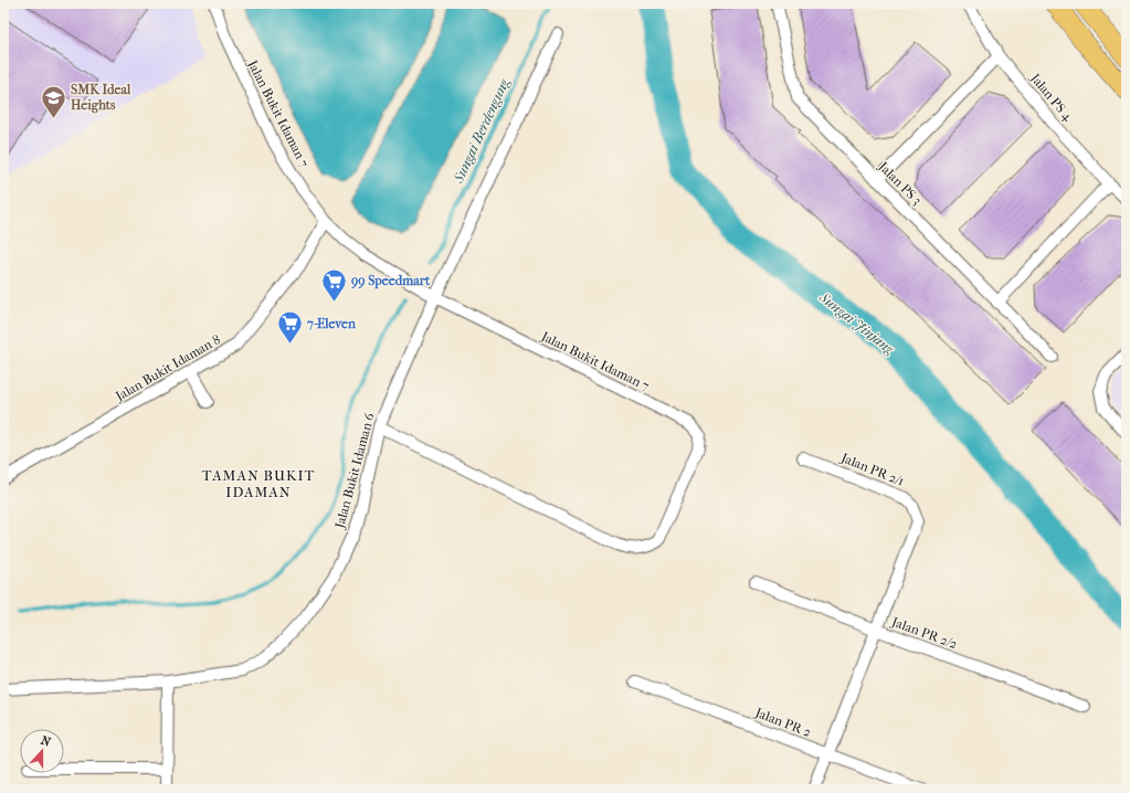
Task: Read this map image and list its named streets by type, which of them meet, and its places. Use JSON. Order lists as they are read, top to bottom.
{
  "streets": {
    "street": [
      "Jalan PS 4",
      "Jalan Bukit Idaman 7",
      "Jalan PS 3",
      "Jalan Bukit Idaman 8",
      "Jalan PR 2/1",
      "Jalan Bukit Idaman 6",
      "Jalan PR 2/2",
      "Jalan PR 2"
    ]
  },
  "crossings": [
    ["Jalan Bukit Idaman 7", "Jalan Bukit Idaman 8"],
    ["Jalan Bukit Idaman 7", "Jalan Bukit Idaman 6"],
    ["Jalan PR 2/1", "Jalan PR 2/2"]
  ],
  "districts": ["TAMAN BUKIT IDAMAN"],
  "water": ["Sungai Berdengung", "Sungai Jinjang"],
  "places": {
    "school or university": ["SMK Ideal Heights"],
    "supermarket": ["99 Speedmart", "7-Eleven"]
  },
  "north": "top"
}
